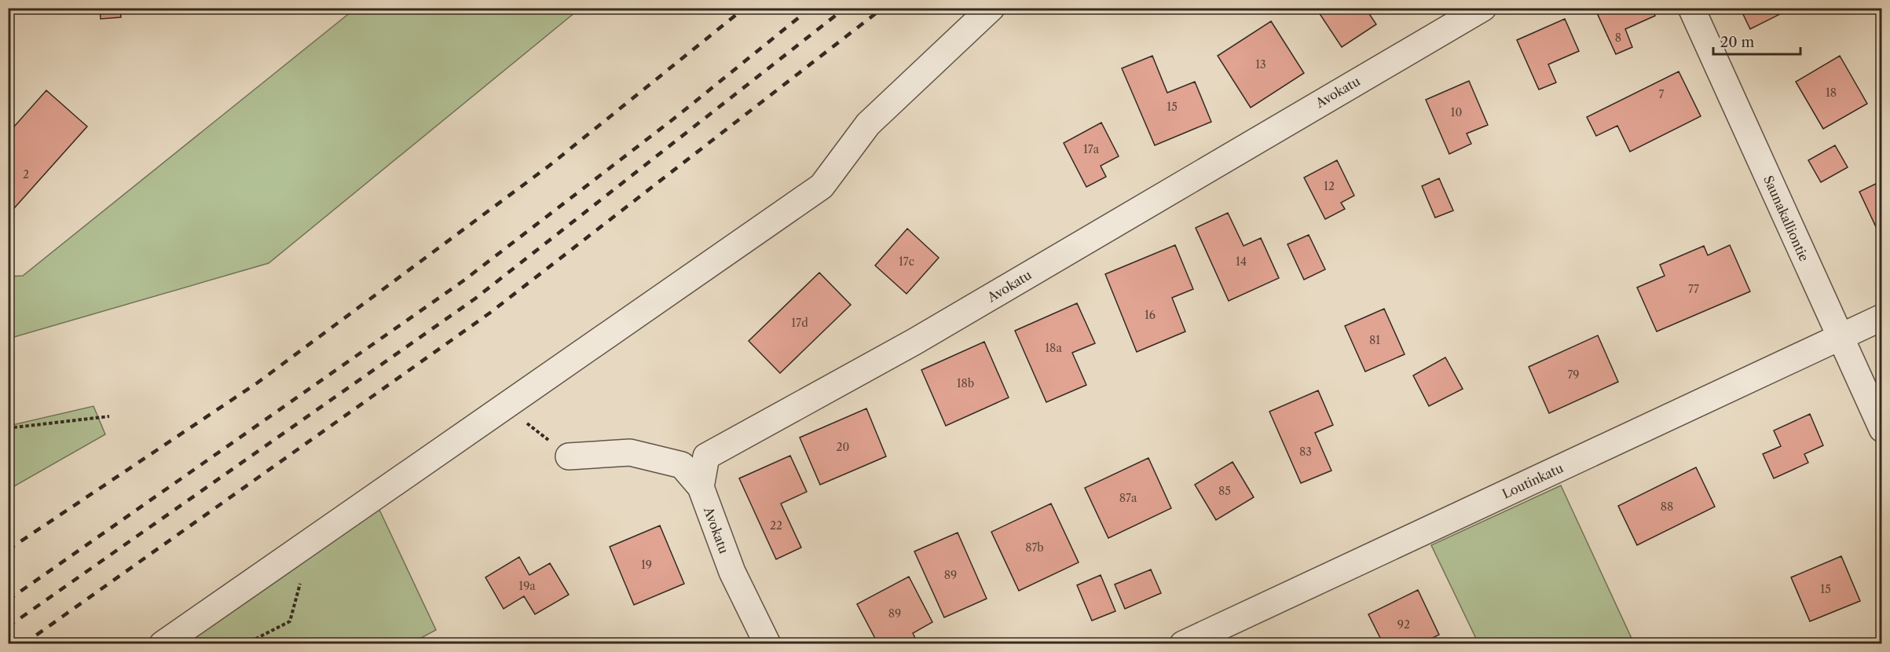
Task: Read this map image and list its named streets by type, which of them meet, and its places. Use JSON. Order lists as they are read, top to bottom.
{
  "streets": {
    "street": ["Avokatu", "Saunakalliontie", "Loutinkatu"]
  },
  "crossings": [
    ["Saunakalliontie", "Loutinkatu"]
  ],
  "house_numbers": [
    "8",
    "13",
    "18",
    "7",
    "15",
    "10",
    "17a",
    "2",
    "12",
    "17c",
    "14",
    "77",
    "16",
    "17d",
    "81",
    "18a",
    "79",
    "18b",
    "20",
    "83",
    "85",
    "87a",
    "88",
    "22",
    "87b",
    "19",
    "89",
    "19a",
    "15",
    "89",
    "92"
  ],
  "scale_bar": "20 m"
}
